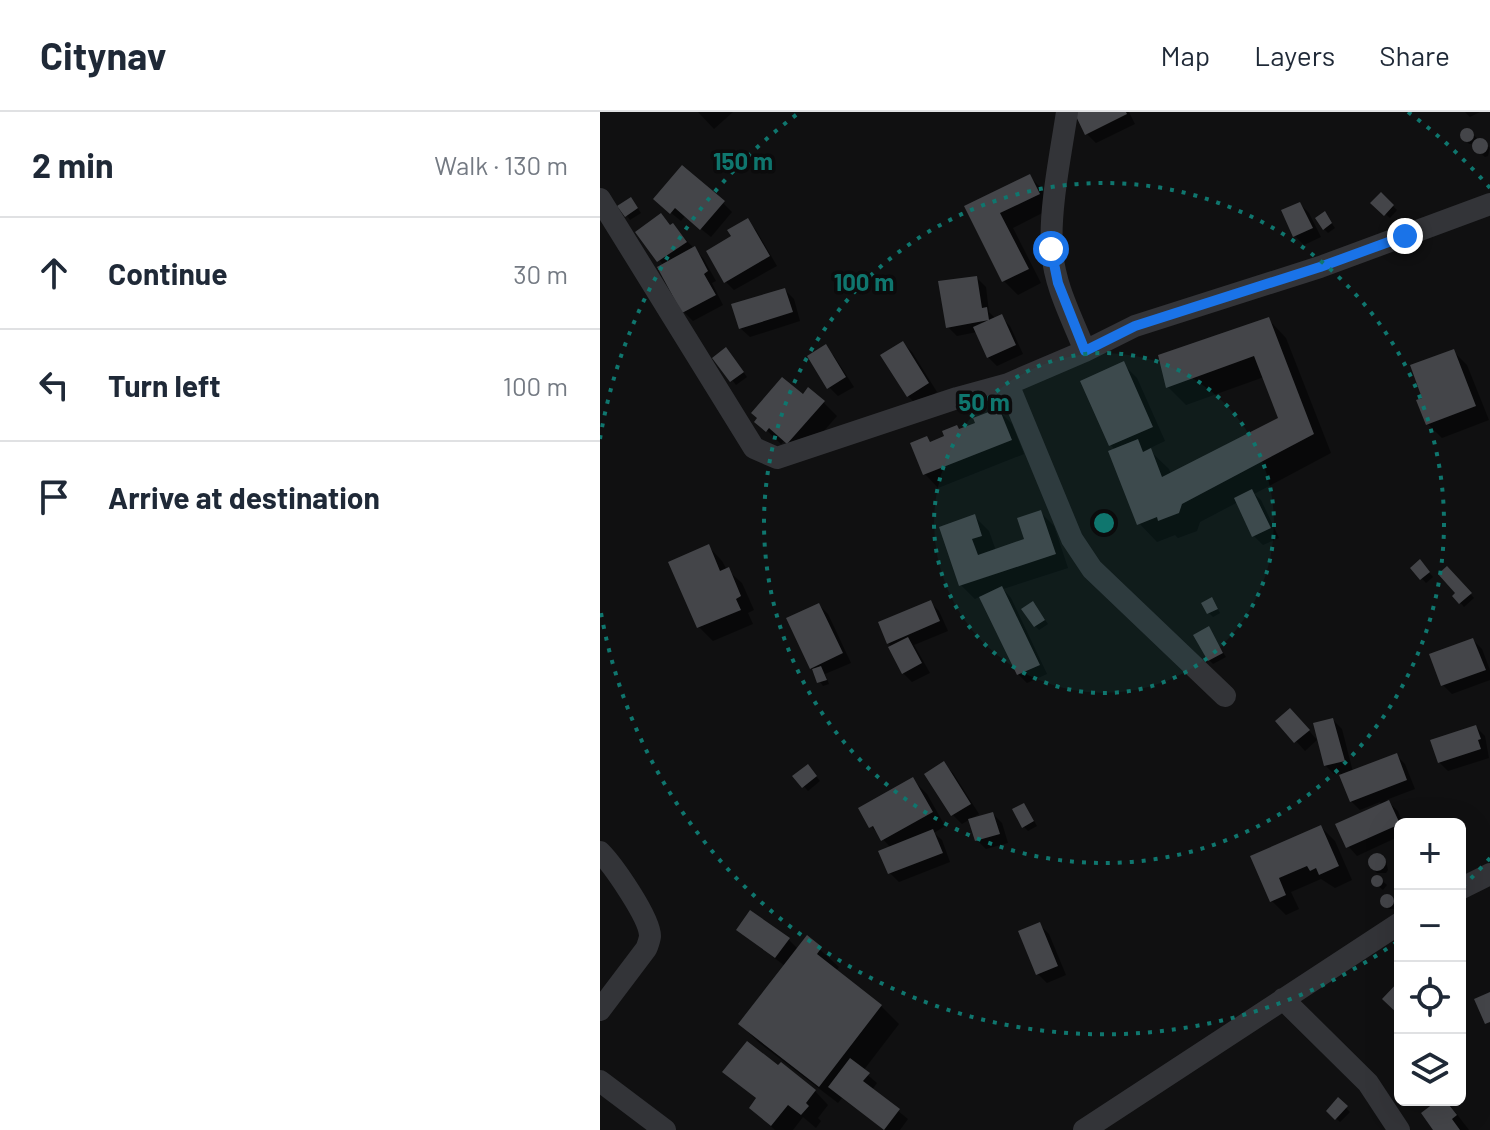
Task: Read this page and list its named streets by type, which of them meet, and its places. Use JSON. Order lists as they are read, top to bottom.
{
  "page": {
    "header": "Citynav",
    "nav": ["Map", "Layers", "Share"],
    "heading": ["2 min", "Walk · 130 m"],
    "list": [
      ["Continue", "30 m"],
      ["Turn left", "100 m"],
      "Arrive at destination"
    ],
    "map_buttons": ["+", "−"]
  },
  "rings": ["150 m", "100 m", "50 m"]
}
